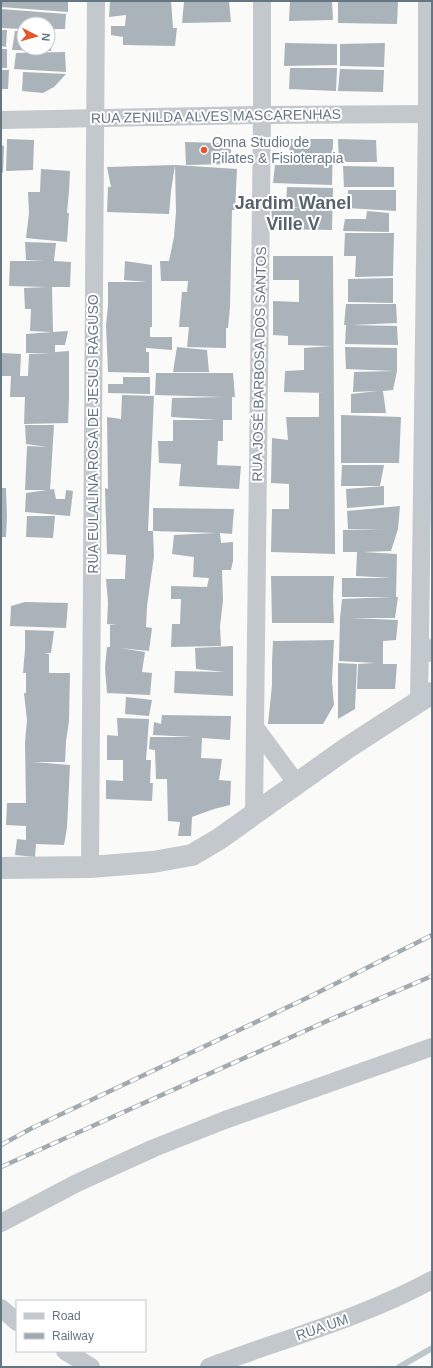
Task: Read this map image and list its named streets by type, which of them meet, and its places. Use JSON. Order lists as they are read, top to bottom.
{
  "streets": {
    "street": [
      "RUA ZENILDA ALVES MASCARENHAS",
      "RUA JOSÉ BARBOSA DOS SANTOS",
      "RUA EULALINA ROSA DE JESUS RAGUSO",
      "RUA UM"
    ]
  },
  "crossings": [
    ["RUA ZENILDA ALVES MASCARENHAS", "RUA JOSÉ BARBOSA DOS SANTOS"],
    ["RUA ZENILDA ALVES MASCARENHAS", "RUA EULALINA ROSA DE JESUS RAGUSO"]
  ],
  "districts": ["Jardim Wanel Ville V"],
  "places": ["Onna Studio de Pilates & Fisioterapia"],
  "legend": ["Road", "Railway"],
  "north": "right"
}
